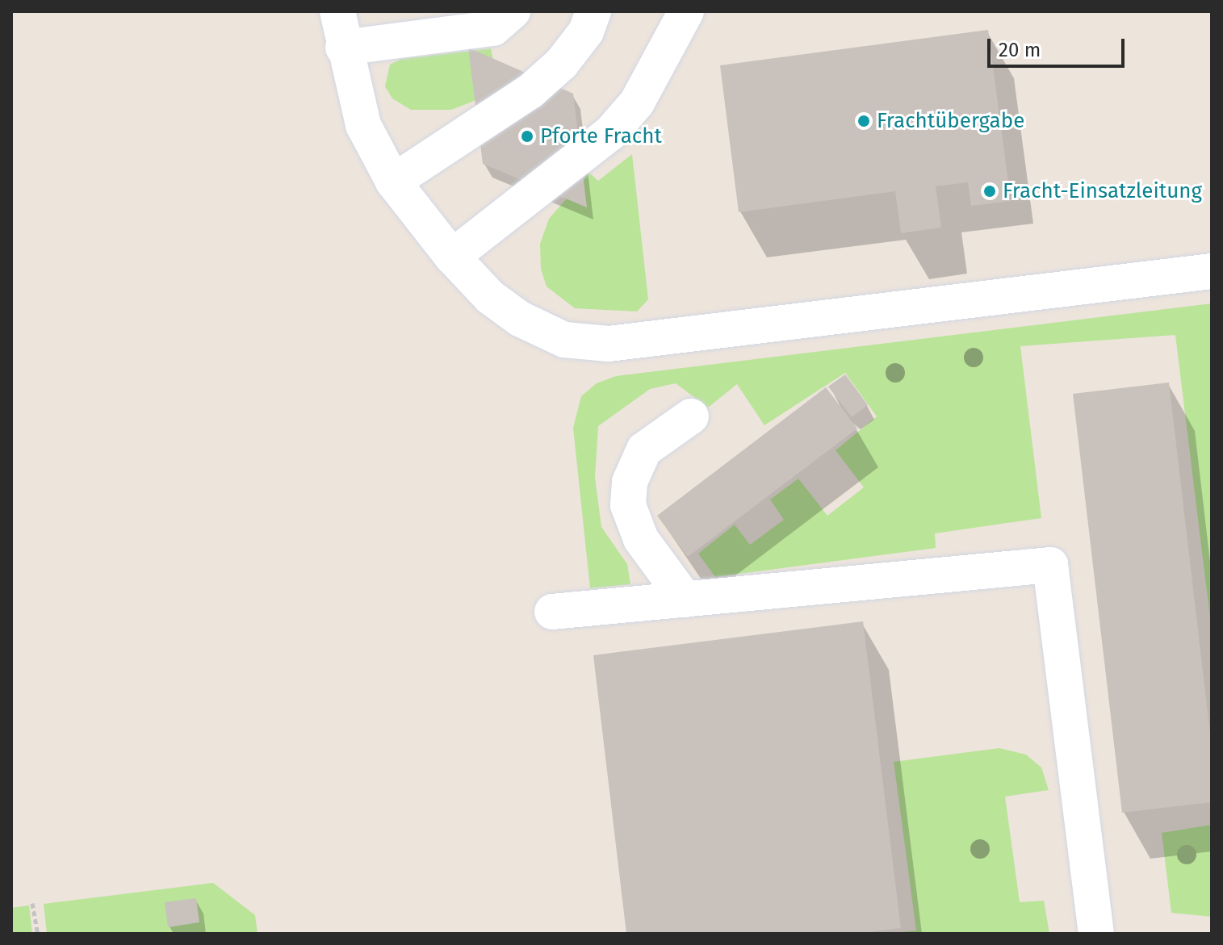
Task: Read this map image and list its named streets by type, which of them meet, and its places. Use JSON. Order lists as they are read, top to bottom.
{
  "places": ["Frachtübergabe", "Pforte Fracht", "Fracht-Einsatzleitung"],
  "scale_bar": "20 m"
}
